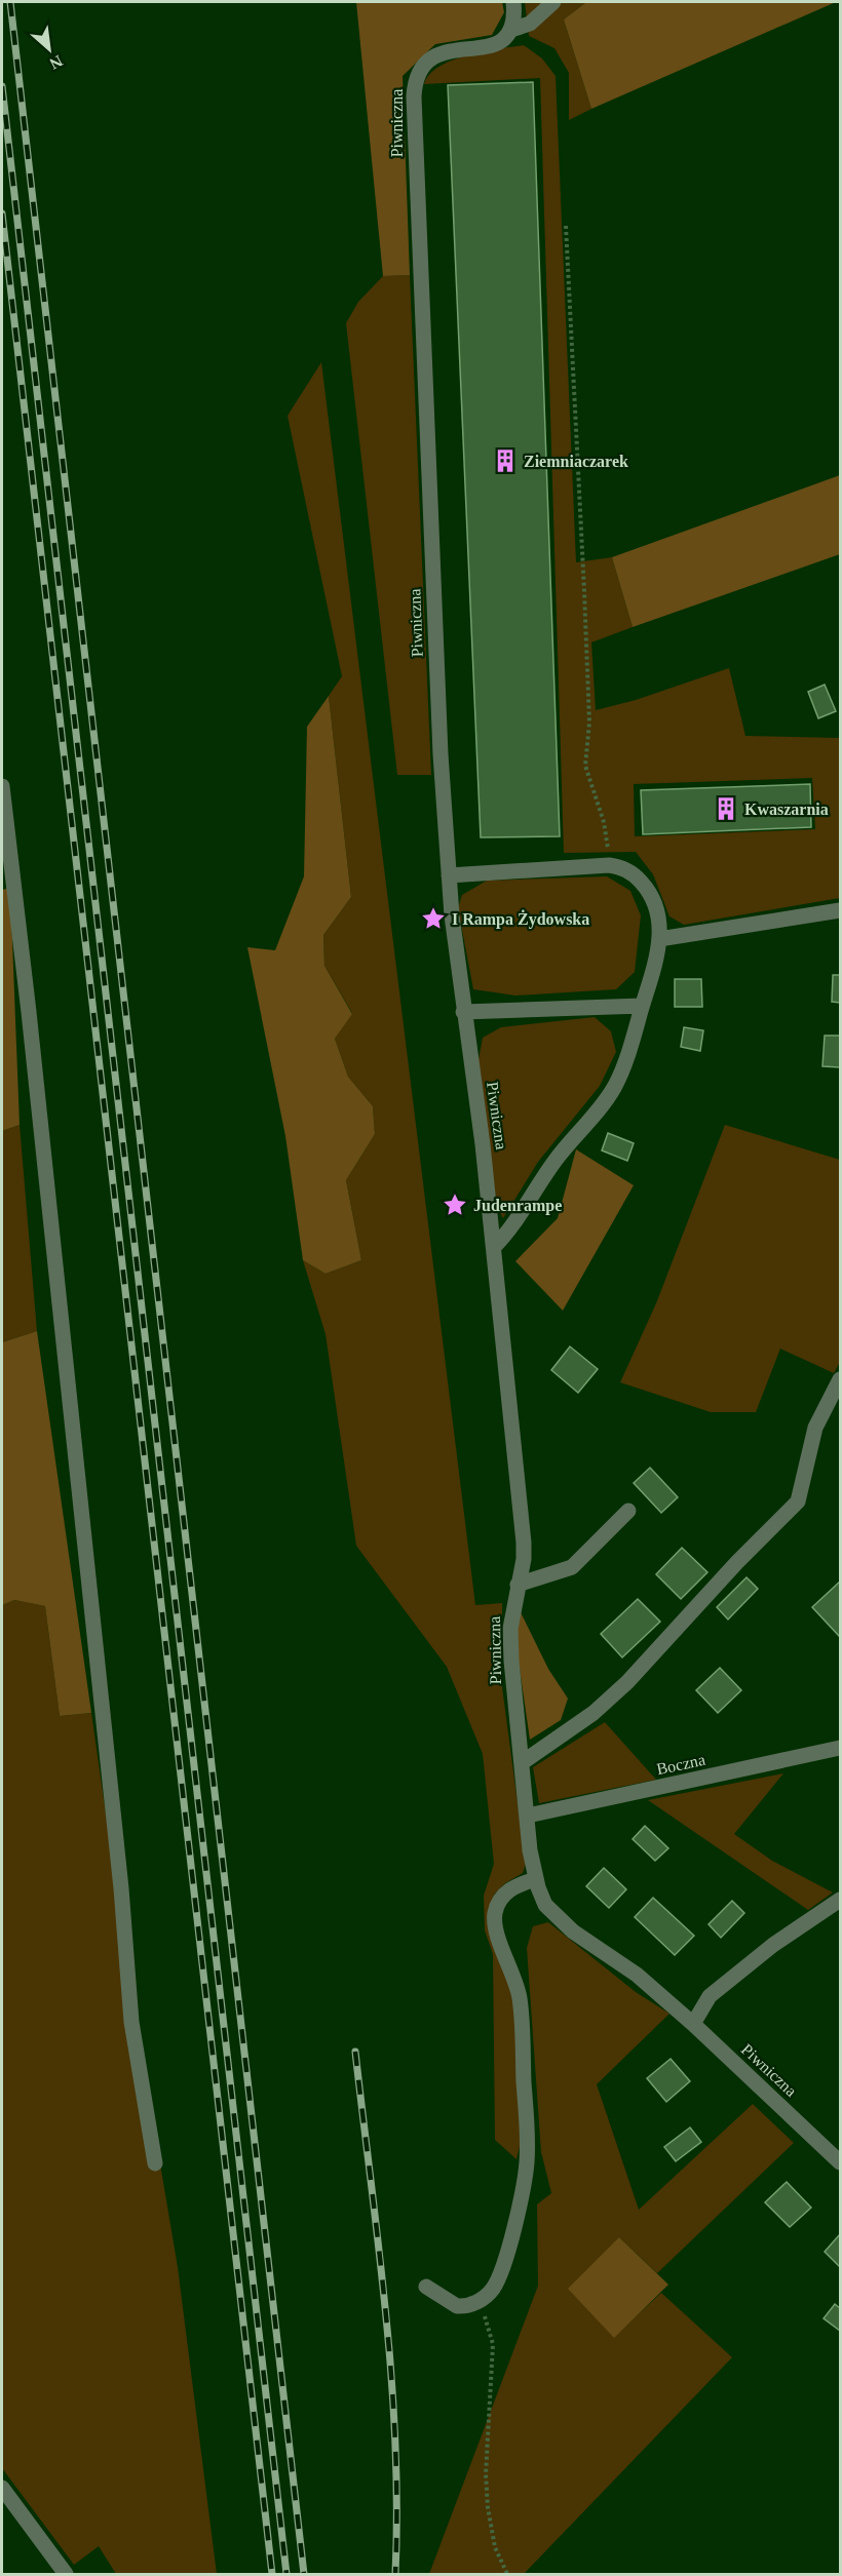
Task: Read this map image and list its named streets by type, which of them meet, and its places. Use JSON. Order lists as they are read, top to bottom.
{
  "streets": {
    "street": ["Piwniczna", "Boczna"]
  },
  "crossings": [
    ["Piwniczna", "Boczna"]
  ],
  "places": {
    "building": ["Ziemniaczarek", "Kwaszarnia"],
    "place": ["I Rampa Żydowska", "Judenrampe"]
  },
  "north": "bottom right"
}
